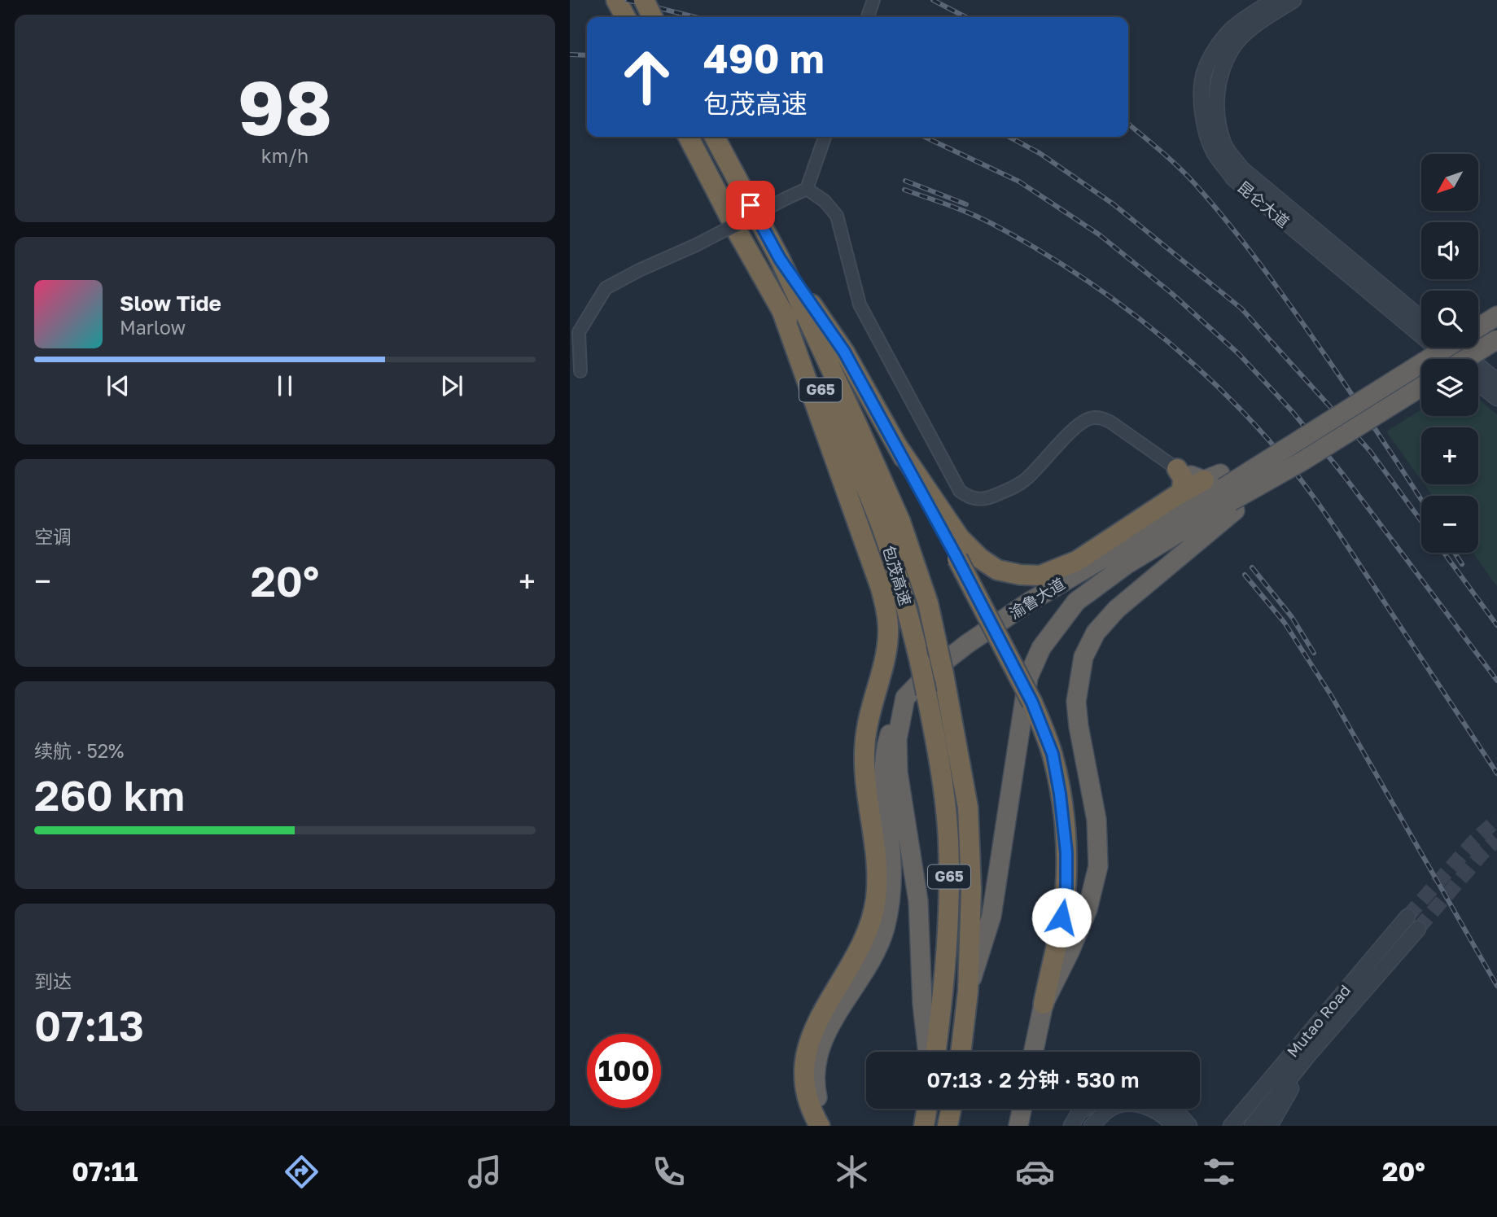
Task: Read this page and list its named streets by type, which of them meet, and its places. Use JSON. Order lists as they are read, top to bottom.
{
  "streets": {
    "highway": ["G65", "包茂高速", "渝鲁大道"],
    "street": ["昆仑大道", "Mutao Road"]
  },
  "north": "bottom left",
  "page": {
    "tile": [
      ["98", "km/h"],
      "空调",
      ["续航 · 52%", "260 km"],
      ["到达", "07:13"]
    ],
    "turn": ["490 m", "包茂高速"],
    "map_buttons": ["+", "−"],
    "song": ["Slow Tide", "Marlow"],
    "heat": ["−", "20°", "+"],
    "limit": "100",
    "trip": "07:13 · 2 分钟 · 530 m",
    "tabs": ["07:11", "20°"]
  }
}
